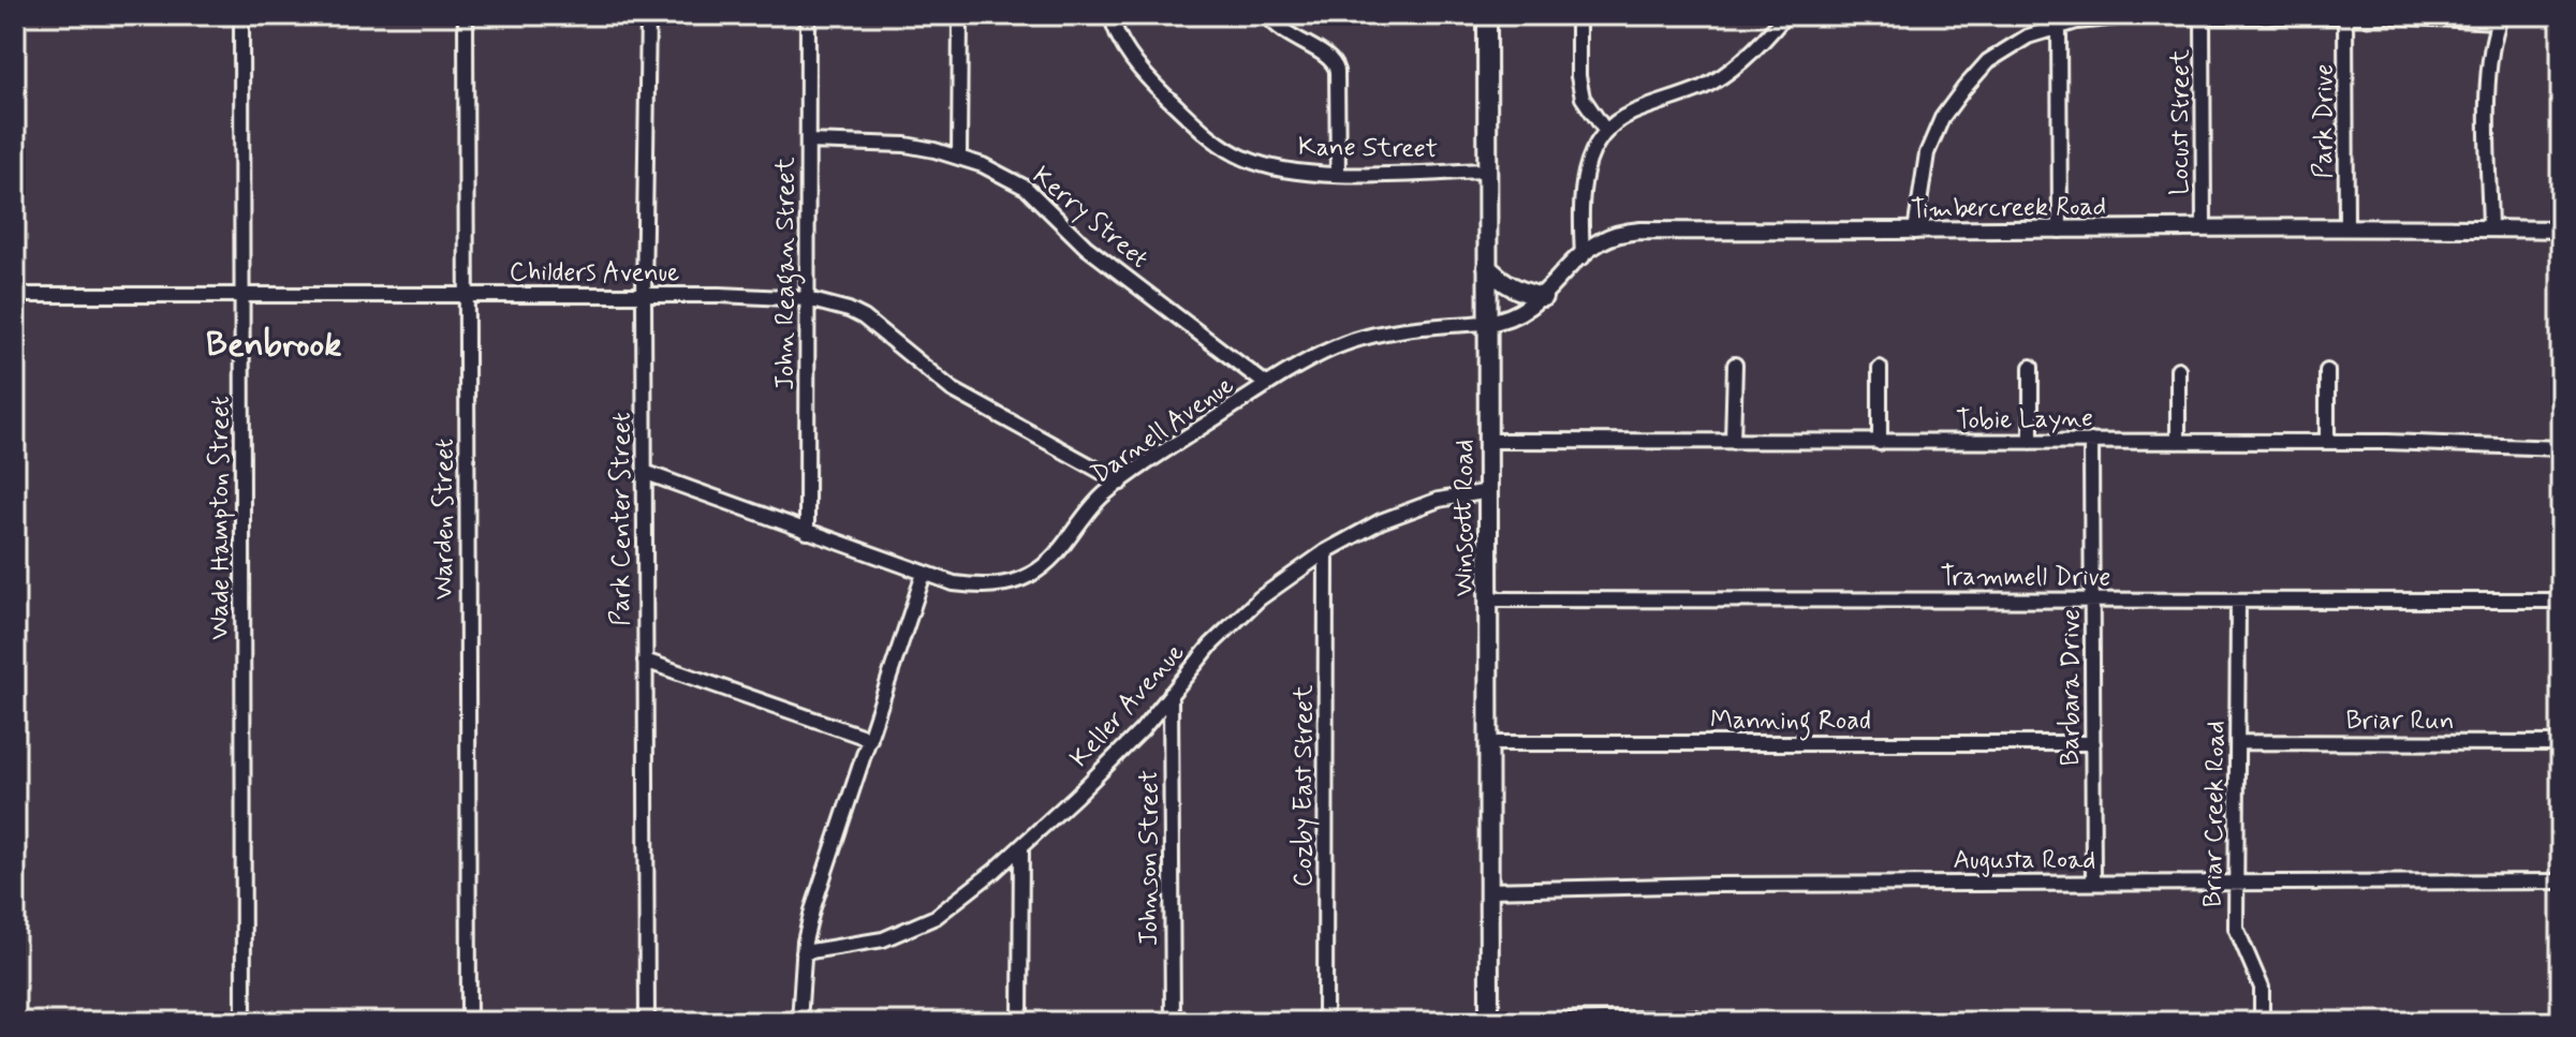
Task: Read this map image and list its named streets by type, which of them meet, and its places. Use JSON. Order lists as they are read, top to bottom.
{
  "streets": {
    "main road": ["Winscott Road"],
    "street": [
      "Park Drive",
      "Locust Street",
      "Kane Street",
      "Timbercreek Road",
      "Kerry Street",
      "Childers Avenue",
      "John Reagan Street",
      "Tobie Layne",
      "Darnell Avenue",
      "Wade Hampton Street",
      "Warden Street",
      "Park Center Street",
      "Trammell Drive",
      "Barbara Drive",
      "Keller Avenue",
      "Manning Road",
      "Briar Run",
      "Cozby East Street",
      "Briar Creek Road",
      "Johnson Street",
      "Augusta Road"
    ]
  },
  "crossings": [
    ["Park Drive", "Timbercreek Road"],
    ["Locust Street", "Timbercreek Road"],
    ["Kane Street", "Winscott Road"],
    ["Timbercreek Road", "Darnell Avenue"],
    ["Timbercreek Road", "Winscott Road"],
    ["Kerry Street", "John Reagan Street"],
    ["Kerry Street", "Darnell Avenue"],
    ["Childers Avenue", "John Reagan Street"],
    ["Childers Avenue", "Darnell Avenue"],
    ["Childers Avenue", "Wade Hampton Street"],
    ["Childers Avenue", "Warden Street"],
    ["Childers Avenue", "Park Center Street"],
    ["John Reagan Street", "Darnell Avenue"],
    ["Tobie Layne", "Winscott Road"],
    ["Tobie Layne", "Barbara Drive"],
    ["Darnell Avenue", "Winscott Road"],
    ["Darnell Avenue", "Park Center Street"],
    ["Winscott Road", "Trammell Drive"],
    ["Winscott Road", "Keller Avenue"],
    ["Winscott Road", "Manning Road"],
    ["Winscott Road", "Augusta Road"],
    ["Trammell Drive", "Barbara Drive"],
    ["Trammell Drive", "Briar Creek Road"],
    ["Barbara Drive", "Manning Road"],
    ["Barbara Drive", "Augusta Road"],
    ["Keller Avenue", "Cozby East Street"],
    ["Keller Avenue", "Johnson Street"],
    ["Briar Run", "Briar Creek Road"],
    ["Briar Creek Road", "Augusta Road"]
  ],
  "districts": ["Benbrook"]
}
